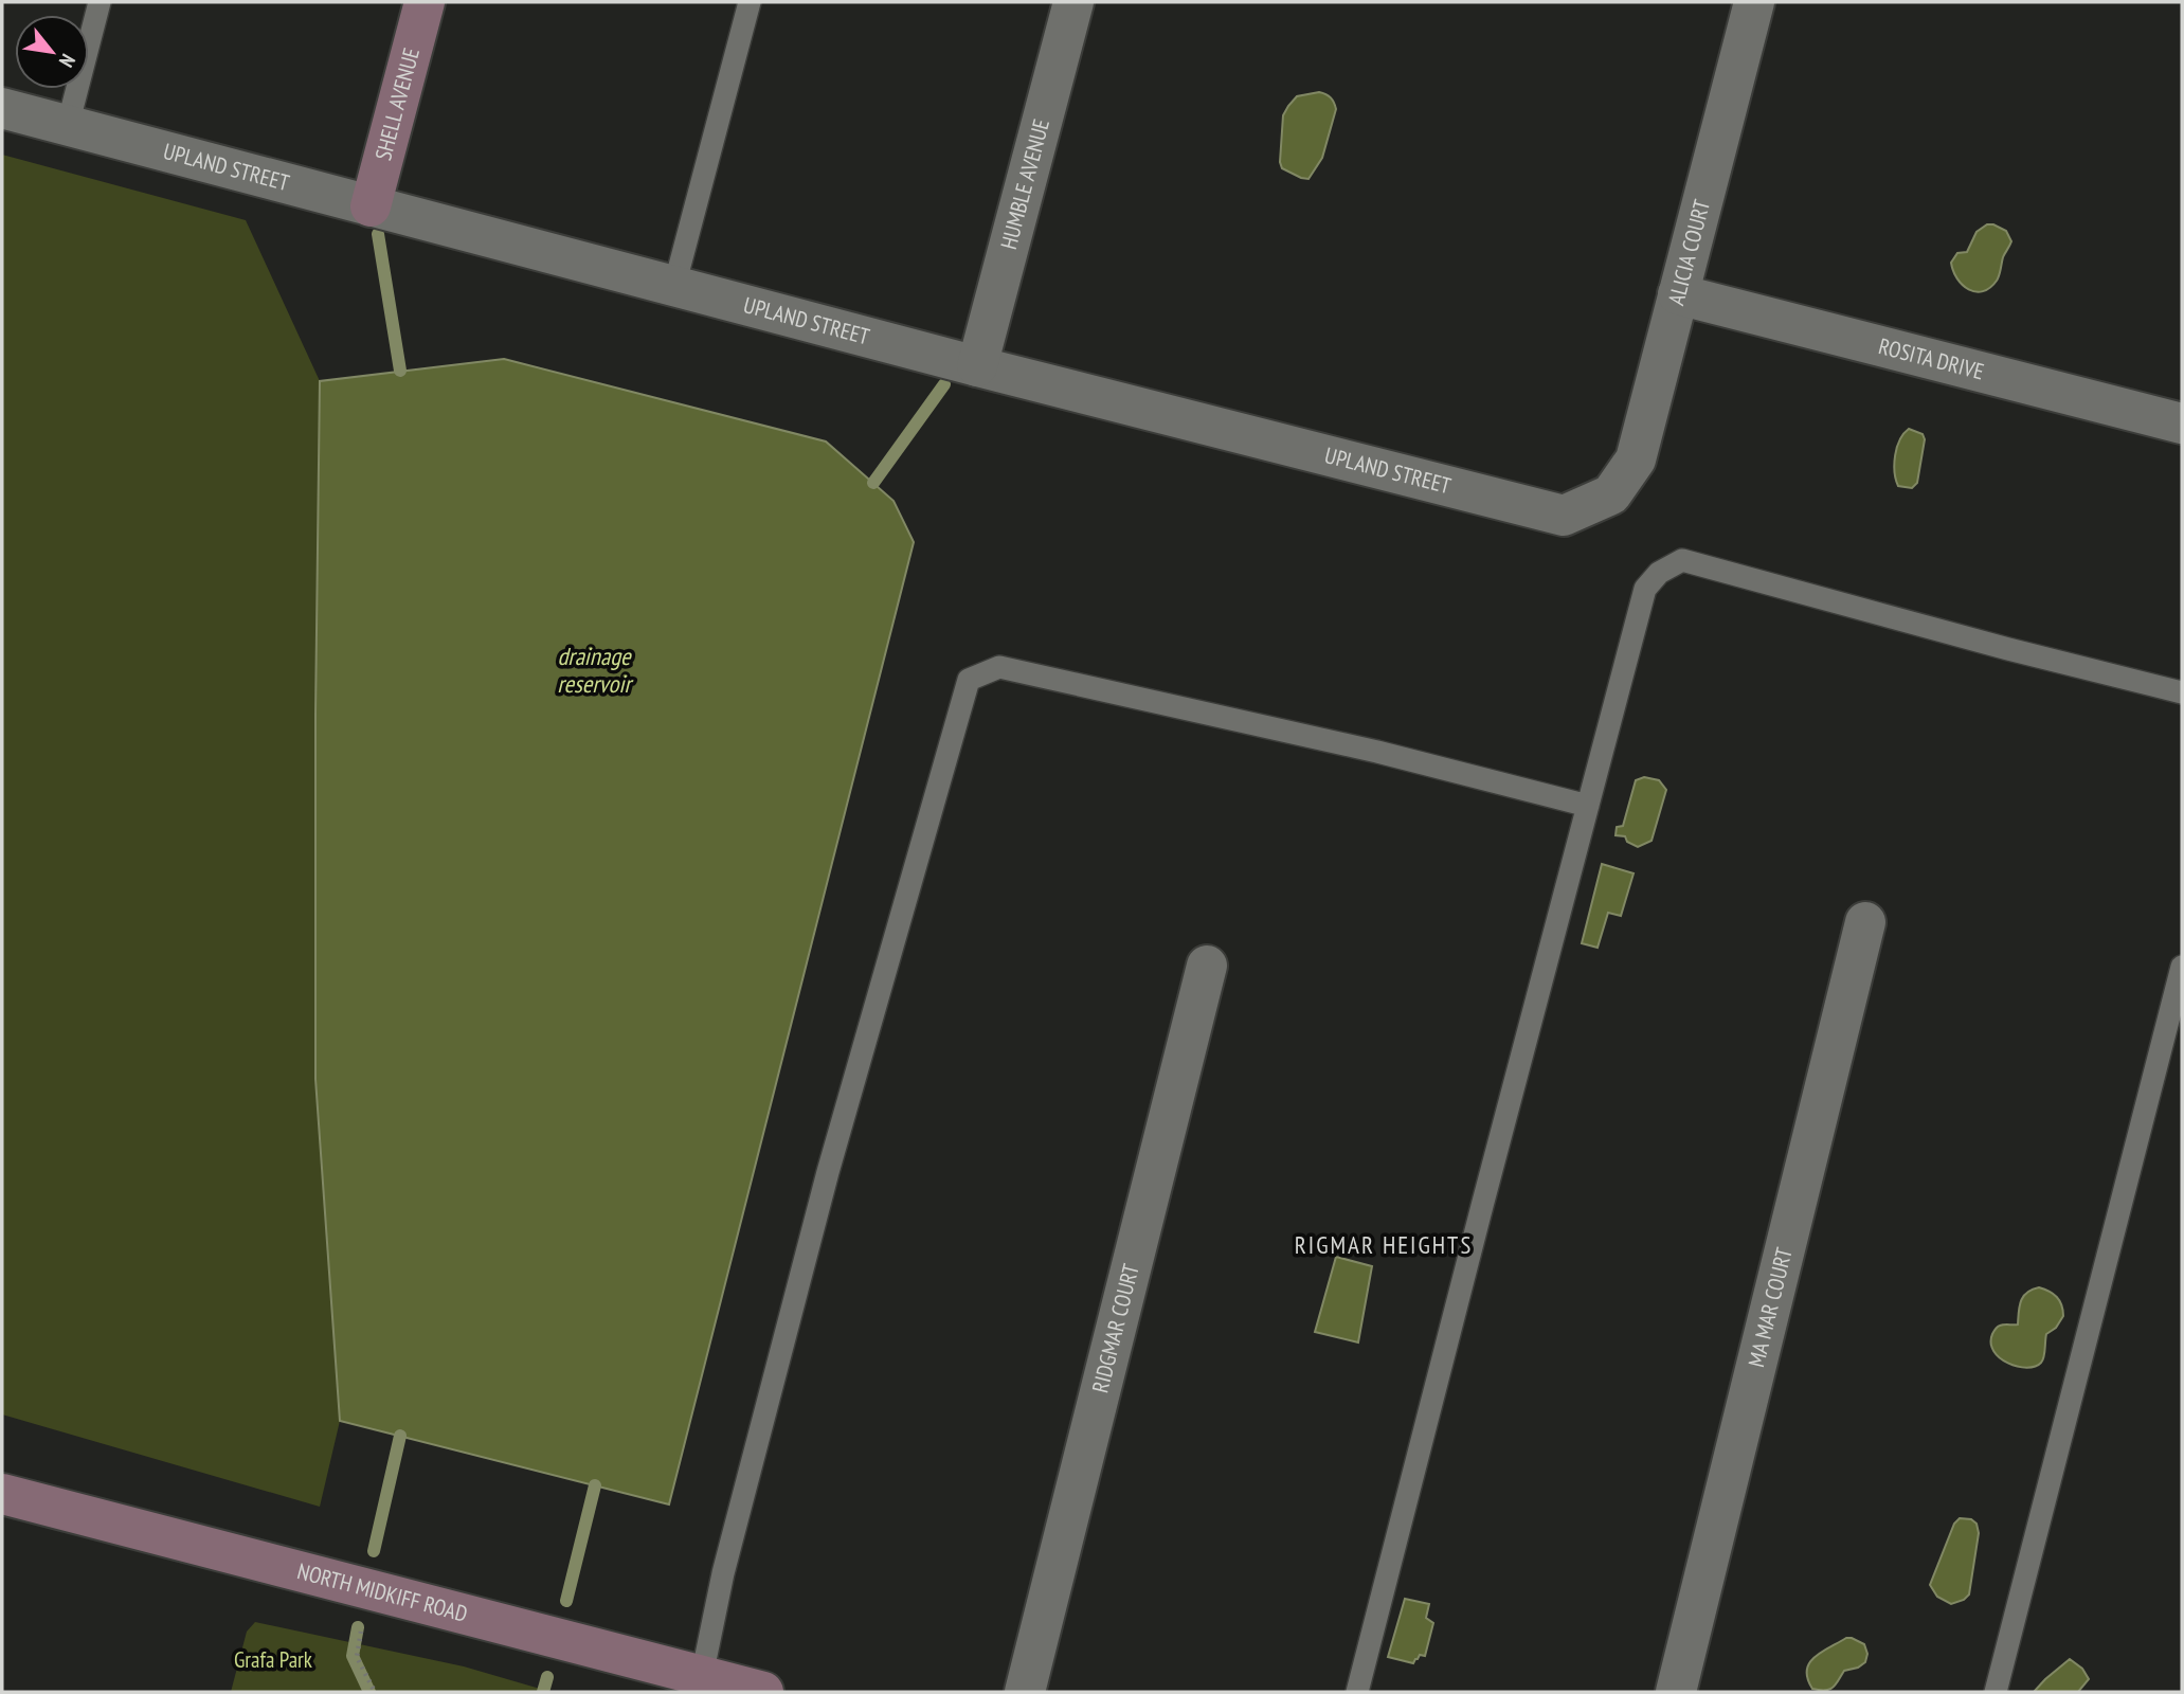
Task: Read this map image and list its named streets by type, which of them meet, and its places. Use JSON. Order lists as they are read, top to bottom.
{
  "streets": {
    "main road": ["SHELL AVENUE", "NORTH MIDKIFF ROAD"],
    "street": [
      "UPLAND STREET",
      "HUMBLE AVENUE",
      "ALICIA COURT",
      "ROSITA DRIVE",
      "MA MAR COURT",
      "RIDGMAR COURT"
    ]
  },
  "crossings": [
    ["SHELL AVENUE", "UPLAND STREET"],
    ["UPLAND STREET", "HUMBLE AVENUE"],
    ["UPLAND STREET", "ALICIA COURT"],
    ["ALICIA COURT", "ROSITA DRIVE"]
  ],
  "districts": ["RIGMAR HEIGHTS"],
  "water": ["drainage reservoir"],
  "parks": ["Grafa Park"],
  "north": "bottom right"
}
